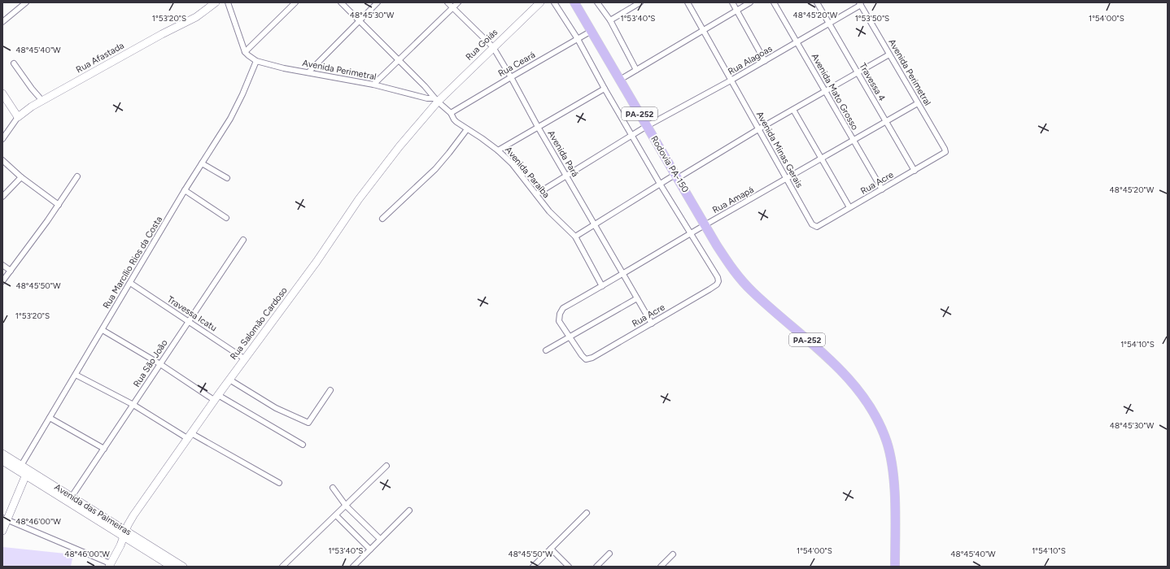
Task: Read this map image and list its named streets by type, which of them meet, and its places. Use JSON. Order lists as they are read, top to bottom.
{
  "streets": {
    "highway": ["PA-252", "Rodovia PA-150"],
    "street": [
      "Rua Goiás",
      "Rua Afastada",
      "Rua Alagoas",
      "Rua Ceará",
      "Avenida Perimetral",
      "Travessa 4",
      "Avenida Mato Grosso",
      "Avenida Minas Gerais",
      "Avenida Pará",
      "Avenida Paraíba",
      "Rua Acre",
      "Rua Amapá",
      "Rua Marcílio Rios da Costa",
      "Travessa Icatu",
      "Rua Salomão Cardoso",
      "Rua São João",
      "Avenida das Palmeiras"
    ]
  },
  "crossings": [
    ["Rua Goiás", "Avenida Perimetral"],
    ["Rua Goiás", "Avenida Pará"],
    ["Rua Goiás", "Avenida Paraíba"],
    ["Rua Goiás", "Rua Salomão Cardoso"],
    ["Rua Alagoas", "Avenida Perimetral"],
    ["Rua Alagoas", "Travessa 4"],
    ["Rua Alagoas", "Avenida Mato Grosso"],
    ["Rua Alagoas", "Avenida Minas Gerais"],
    ["Rua Alagoas", "Rodovia PA-150"],
    ["Rua Ceará", "Avenida Pará"],
    ["Rua Ceará", "Rodovia PA-150"],
    ["Rua Ceará", "Avenida Paraíba"],
    ["Avenida Perimetral", "Avenida Paraíba"],
    ["Avenida Perimetral", "Rua Acre"],
    ["Avenida Perimetral", "Rua Amapá"],
    ["Avenida Perimetral", "Rua Marcílio Rios da Costa"],
    ["Avenida Perimetral", "Rua Salomão Cardoso"],
    ["Travessa 4", "Rua Acre"],
    ["Travessa 4", "Rua Amapá"],
    ["Avenida Mato Grosso", "Rua Acre"],
    ["Avenida Mato Grosso", "Rua Amapá"],
    ["PA-252", "Rodovia PA-150"],
    ["PA-252", "Rua Amapá"],
    ["Avenida Minas Gerais", "Rua Acre"],
    ["Avenida Minas Gerais", "Rua Amapá"],
    ["Avenida Pará", "Rua Acre"],
    ["Avenida Pará", "Rua Amapá"],
    ["Rodovia PA-150", "Rua Amapá"],
    ["Avenida Paraíba", "Rua Amapá"],
    ["Avenida Paraíba", "Rua Salomão Cardoso"],
    ["Rua Acre", "Rua Amapá"],
    ["Rua Marcílio Rios da Costa", "Travessa Icatu"],
    ["Rua Marcílio Rios da Costa", "Avenida das Palmeiras"],
    ["Travessa Icatu", "Rua Salomão Cardoso"],
    ["Travessa Icatu", "Rua São João"],
    ["Rua Salomão Cardoso", "Avenida das Palmeiras"],
    ["Rua São João", "Avenida das Palmeiras"]
  ],
  "coordinates": [
    "48°45'30\"W",
    "48°45'20\"W",
    "1°53'20\"S",
    "1°53'40\"S",
    "1°53'50\"S",
    "1°54'00\"S",
    "48°45'40\"W",
    "48°45'50\"W",
    "1°54'10\"S",
    "48°46'00\"W"
  ]
}
